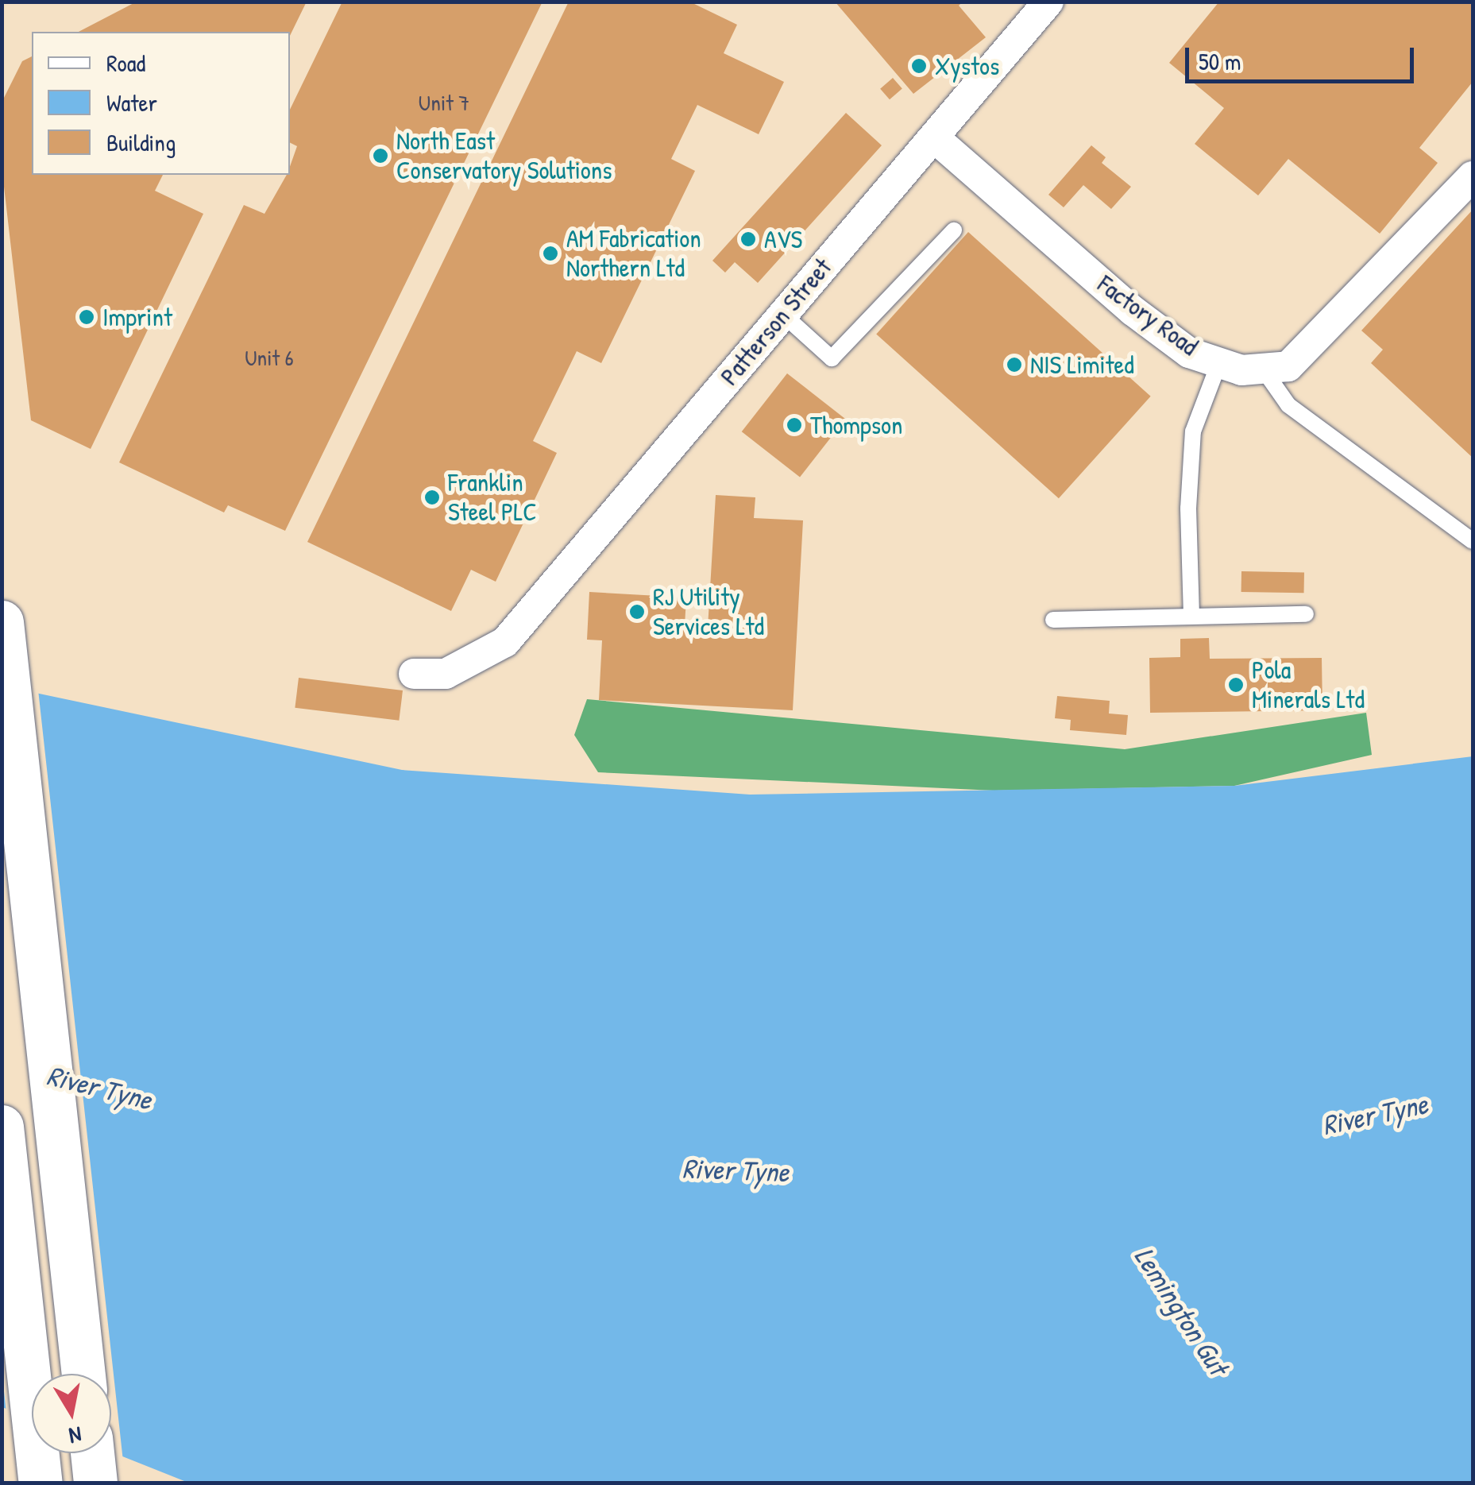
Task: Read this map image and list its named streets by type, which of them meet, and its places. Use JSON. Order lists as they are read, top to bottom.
{
  "streets": {
    "street": ["Factory Road", "Patterson Street"]
  },
  "crossings": [
    ["Factory Road", "Patterson Street"]
  ],
  "water": ["River Tyne", "Lemington Gut"],
  "places": [
    "Xystos",
    "North East Conservatory Solutions",
    "AVS",
    "AM Fabrication Northern Ltd",
    "Imprint",
    "NIS Limited",
    "Thompson",
    "Franklin Steel PLC",
    "RJ Utility Services Ltd",
    "Pola Minerals Ltd"
  ],
  "house_numbers": ["Unit 7", "Unit 6"],
  "legend": ["Road", "Water", "Building"],
  "scale_bar": "50 m",
  "north": "bottom"
}
